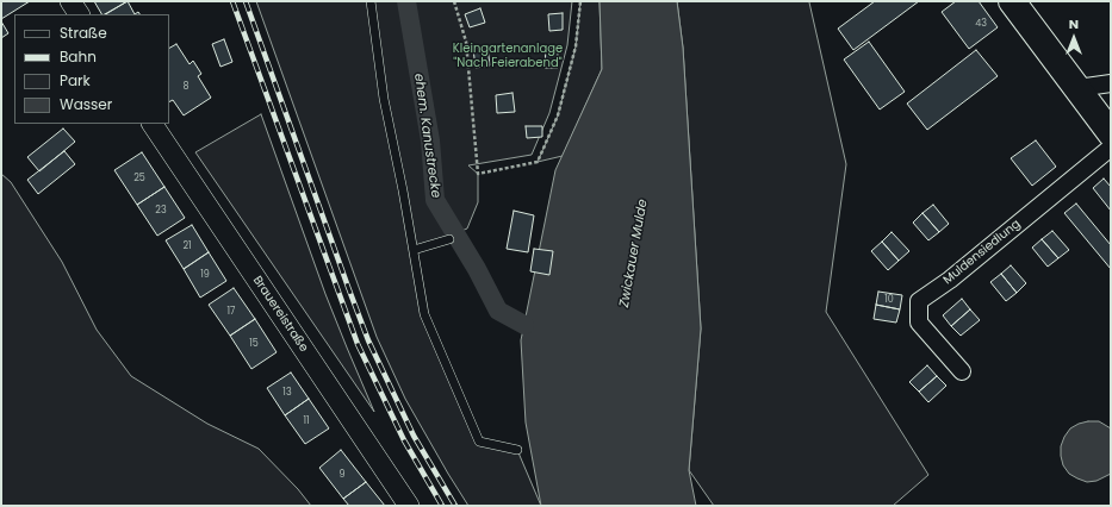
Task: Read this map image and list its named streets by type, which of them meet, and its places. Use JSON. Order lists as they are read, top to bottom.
{
  "streets": {
    "street": ["Muldensiedlung", "Brauereistraße"]
  },
  "water": ["ehem. Kanustrecke", "Zwickauer Mulde"],
  "parks": ["Kleingartenanlage \"Nach Feierabend\""],
  "house_numbers": [
    "43",
    "8",
    "25",
    "23",
    "21",
    "19",
    "10",
    "17",
    "15",
    "13",
    "11",
    "9"
  ],
  "legend": [
    "Straße",
    "Bahn",
    "Park",
    "Wasser"
  ],
  "north": "top"
}
